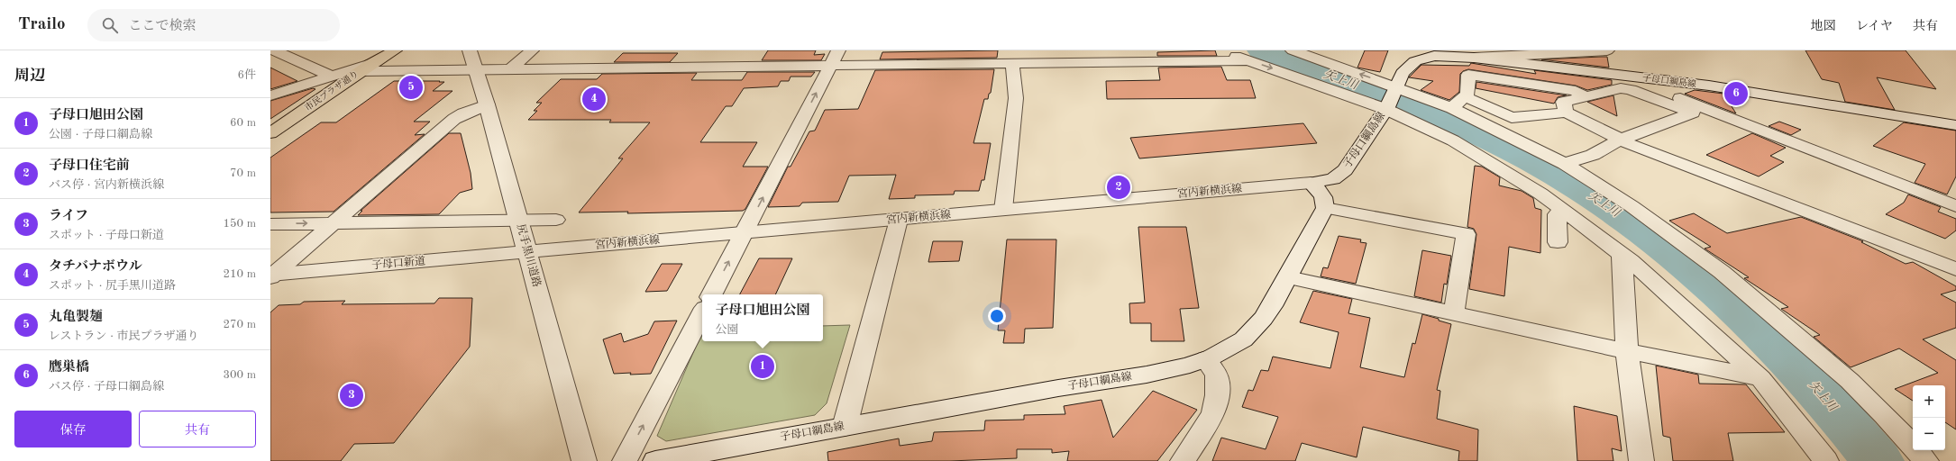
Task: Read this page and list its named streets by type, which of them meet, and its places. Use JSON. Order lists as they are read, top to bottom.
{
  "streets": {
    "main road": ["市民プラザ通り"],
    "street": [
      "子母口綱島線",
      "宮内新横浜線",
      "尻手黒川道路",
      "子母口新道"
    ]
  },
  "crossings": [
    ["子母口綱島線", "宮内新横浜線"],
    ["宮内新横浜線", "尻手黒川道路"],
    ["宮内新横浜線", "子母口新道"],
    ["尻手黒川道路", "子母口新道"]
  ],
  "water": ["矢上川"],
  "page": {
    "header": "Trailo",
    "search": "ここで検索",
    "nav": ["地図", "レイヤ", "共有"],
    "heading": ["周辺", "6件"],
    "pins": [
      "5",
      "6",
      "4",
      "2",
      "1",
      "3"
    ],
    "list": [
      {
        "mark": "1",
        "name": "子母口旭田公園",
        "note": "公園 · 子母口綱島線",
        "value": "60 m"
      },
      {
        "mark": "2",
        "name": "子母口住宅前",
        "note": "バス停 · 宮内新横浜線",
        "value": "70 m"
      },
      {
        "mark": "3",
        "name": "ライフ",
        "note": "スポット · 子母口新道",
        "value": "150 m"
      },
      {
        "mark": "4",
        "name": "タチバナボウル",
        "note": "スポット · 尻手黒川道路",
        "value": "210 m"
      },
      {
        "mark": "5",
        "name": "丸亀製麺",
        "note": "レストラン · 市民プラザ通り",
        "value": "270 m"
      },
      {
        "mark": "6",
        "name": "鷹巣橋",
        "note": "バス停 · 子母口綱島線",
        "value": "300 m"
      }
    ],
    "popup": ["子母口旭田公園", "公園"],
    "map_buttons": ["+", "−"],
    "buttons": ["保存", "共有"]
  }
}
